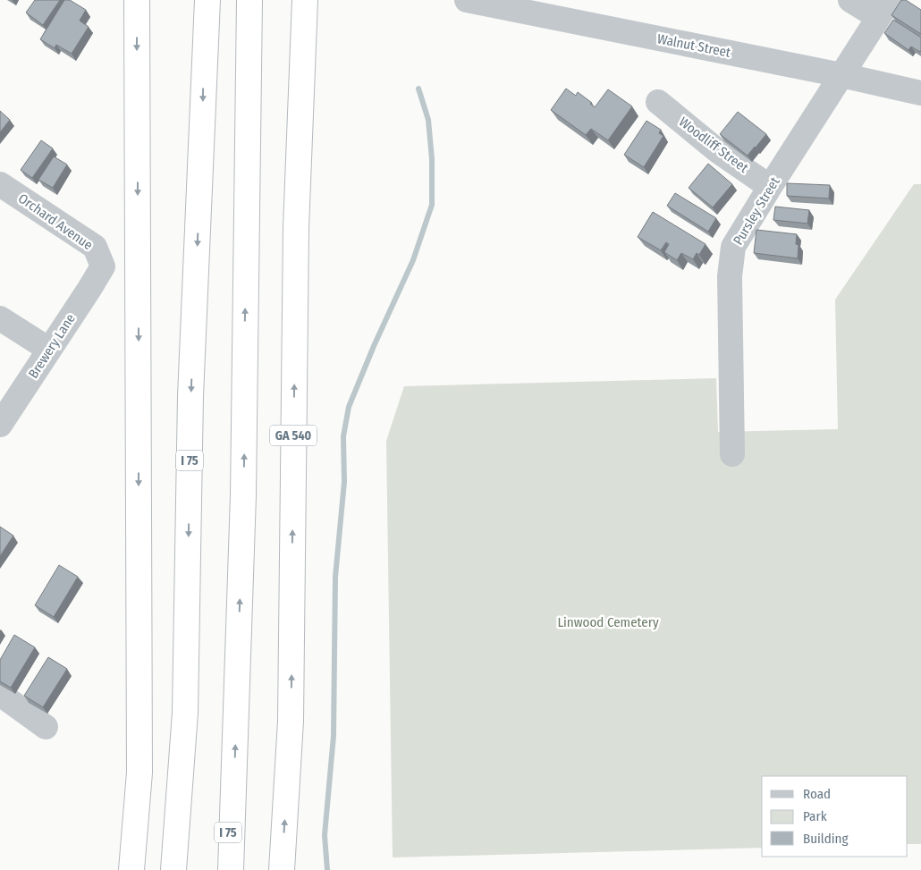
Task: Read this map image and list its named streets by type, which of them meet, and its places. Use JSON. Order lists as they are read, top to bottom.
{
  "streets": {
    "highway": ["GA 540", "I 75"],
    "street": [
      "Walnut Street",
      "Woodliff Street",
      "Pursley Street",
      "Orchard Avenue",
      "Brewery Lane"
    ]
  },
  "crossings": [
    ["Walnut Street", "Pursley Street"],
    ["Woodliff Street", "Pursley Street"],
    ["Orchard Avenue", "Brewery Lane"]
  ],
  "parks": ["Linwood Cemetery"],
  "legend": ["Road", "Park", "Building"]
}
